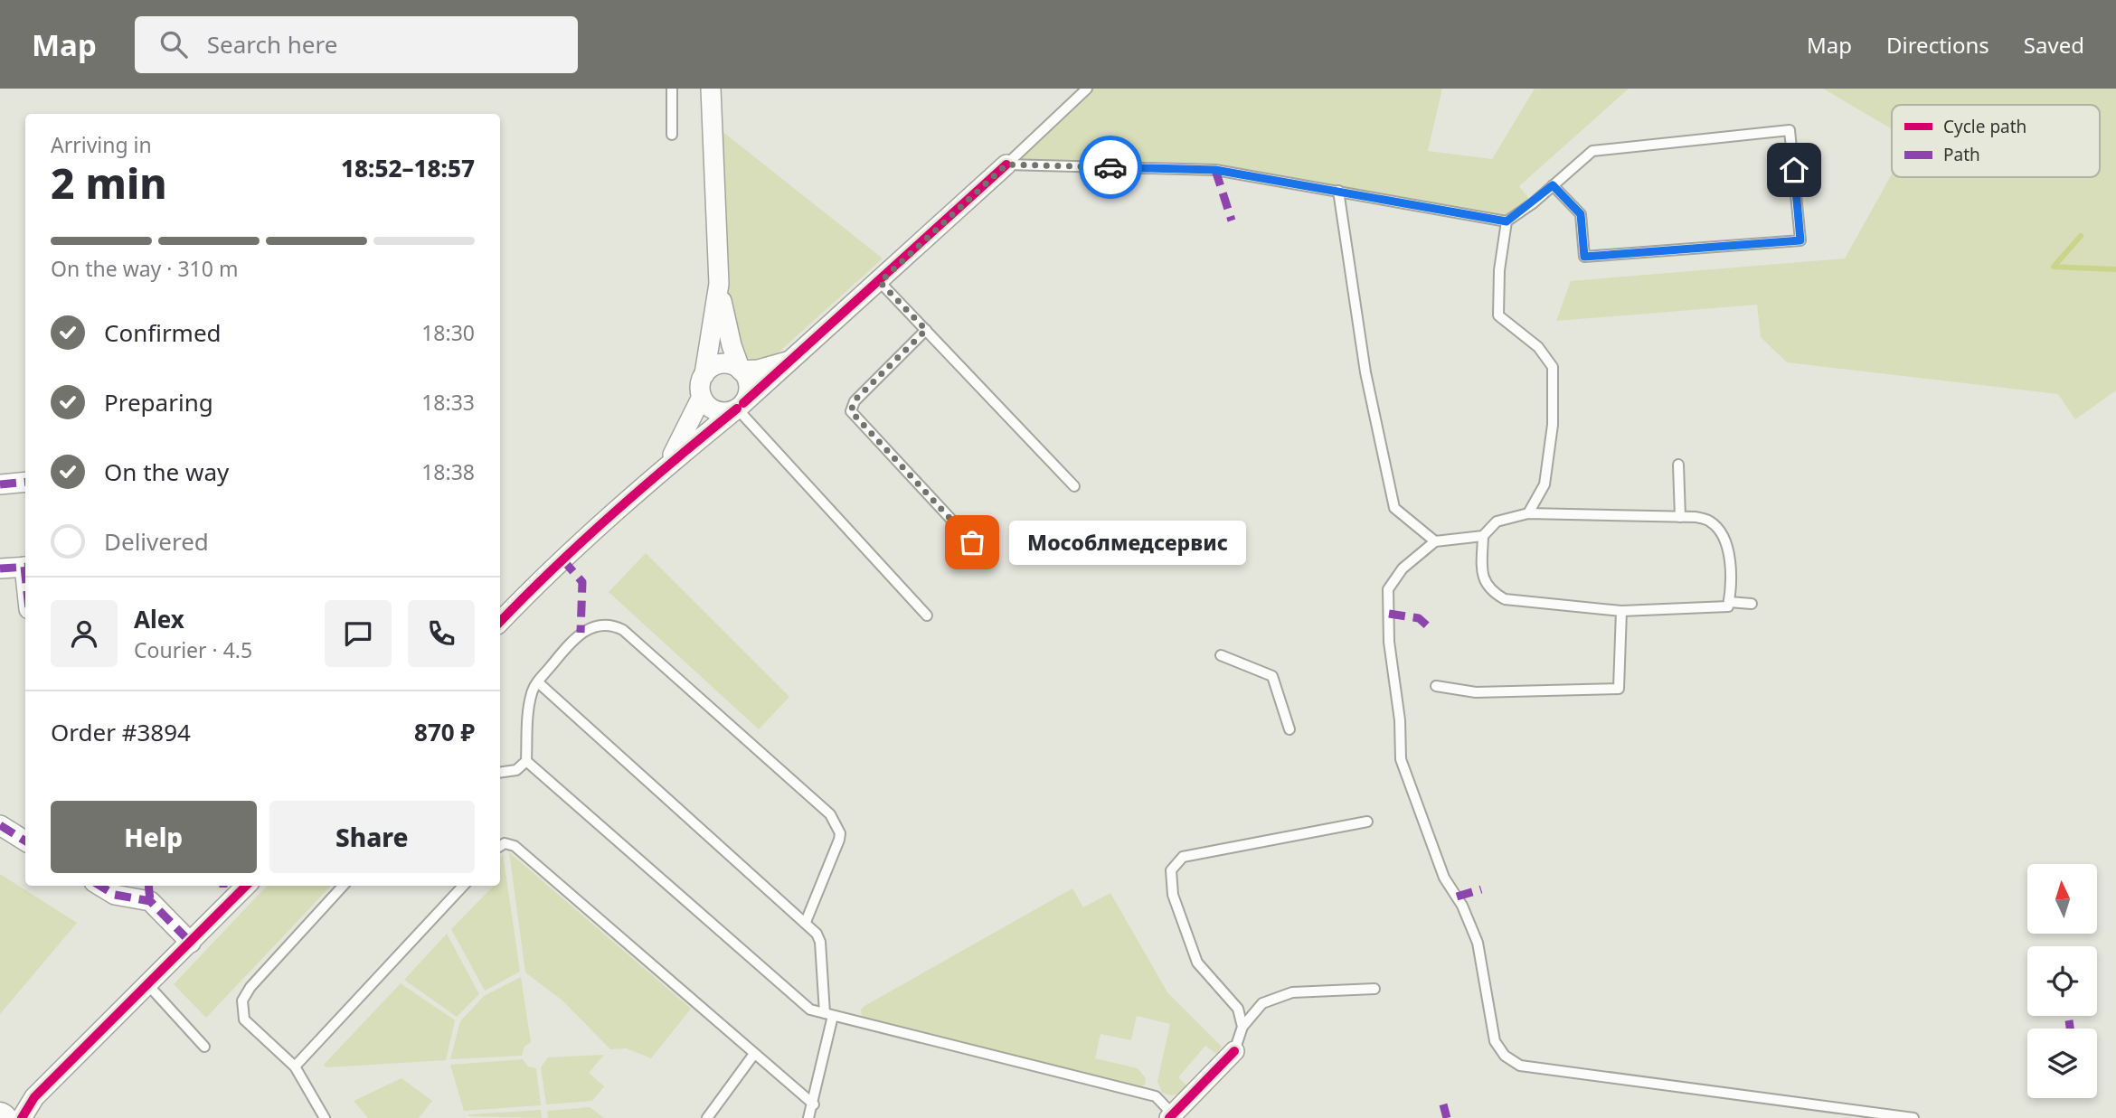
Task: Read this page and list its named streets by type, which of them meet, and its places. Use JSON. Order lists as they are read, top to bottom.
{
  "places": ["Мособлмедсервис"],
  "legend": ["Cycle path", "Path"],
  "north": "top",
  "page": {
    "header": "Map",
    "search": "Search here",
    "nav": ["Map", "Directions", "Saved"],
    "heading": ["2 min", "Arriving in", "18:52–18:57"],
    "panel": [
      "Alex",
      "Courier · 4.5",
      "Order #3894",
      "870 ₽"
    ],
    "bar": "On the way · 310 m",
    "list": [
      ["Confirmed", "18:30"],
      ["Preparing", "18:33"],
      ["On the way", "18:38"],
      "Delivered"
    ],
    "bubble": "Мособлмедсервис",
    "buttons": ["Help", "Share"]
  }
}
